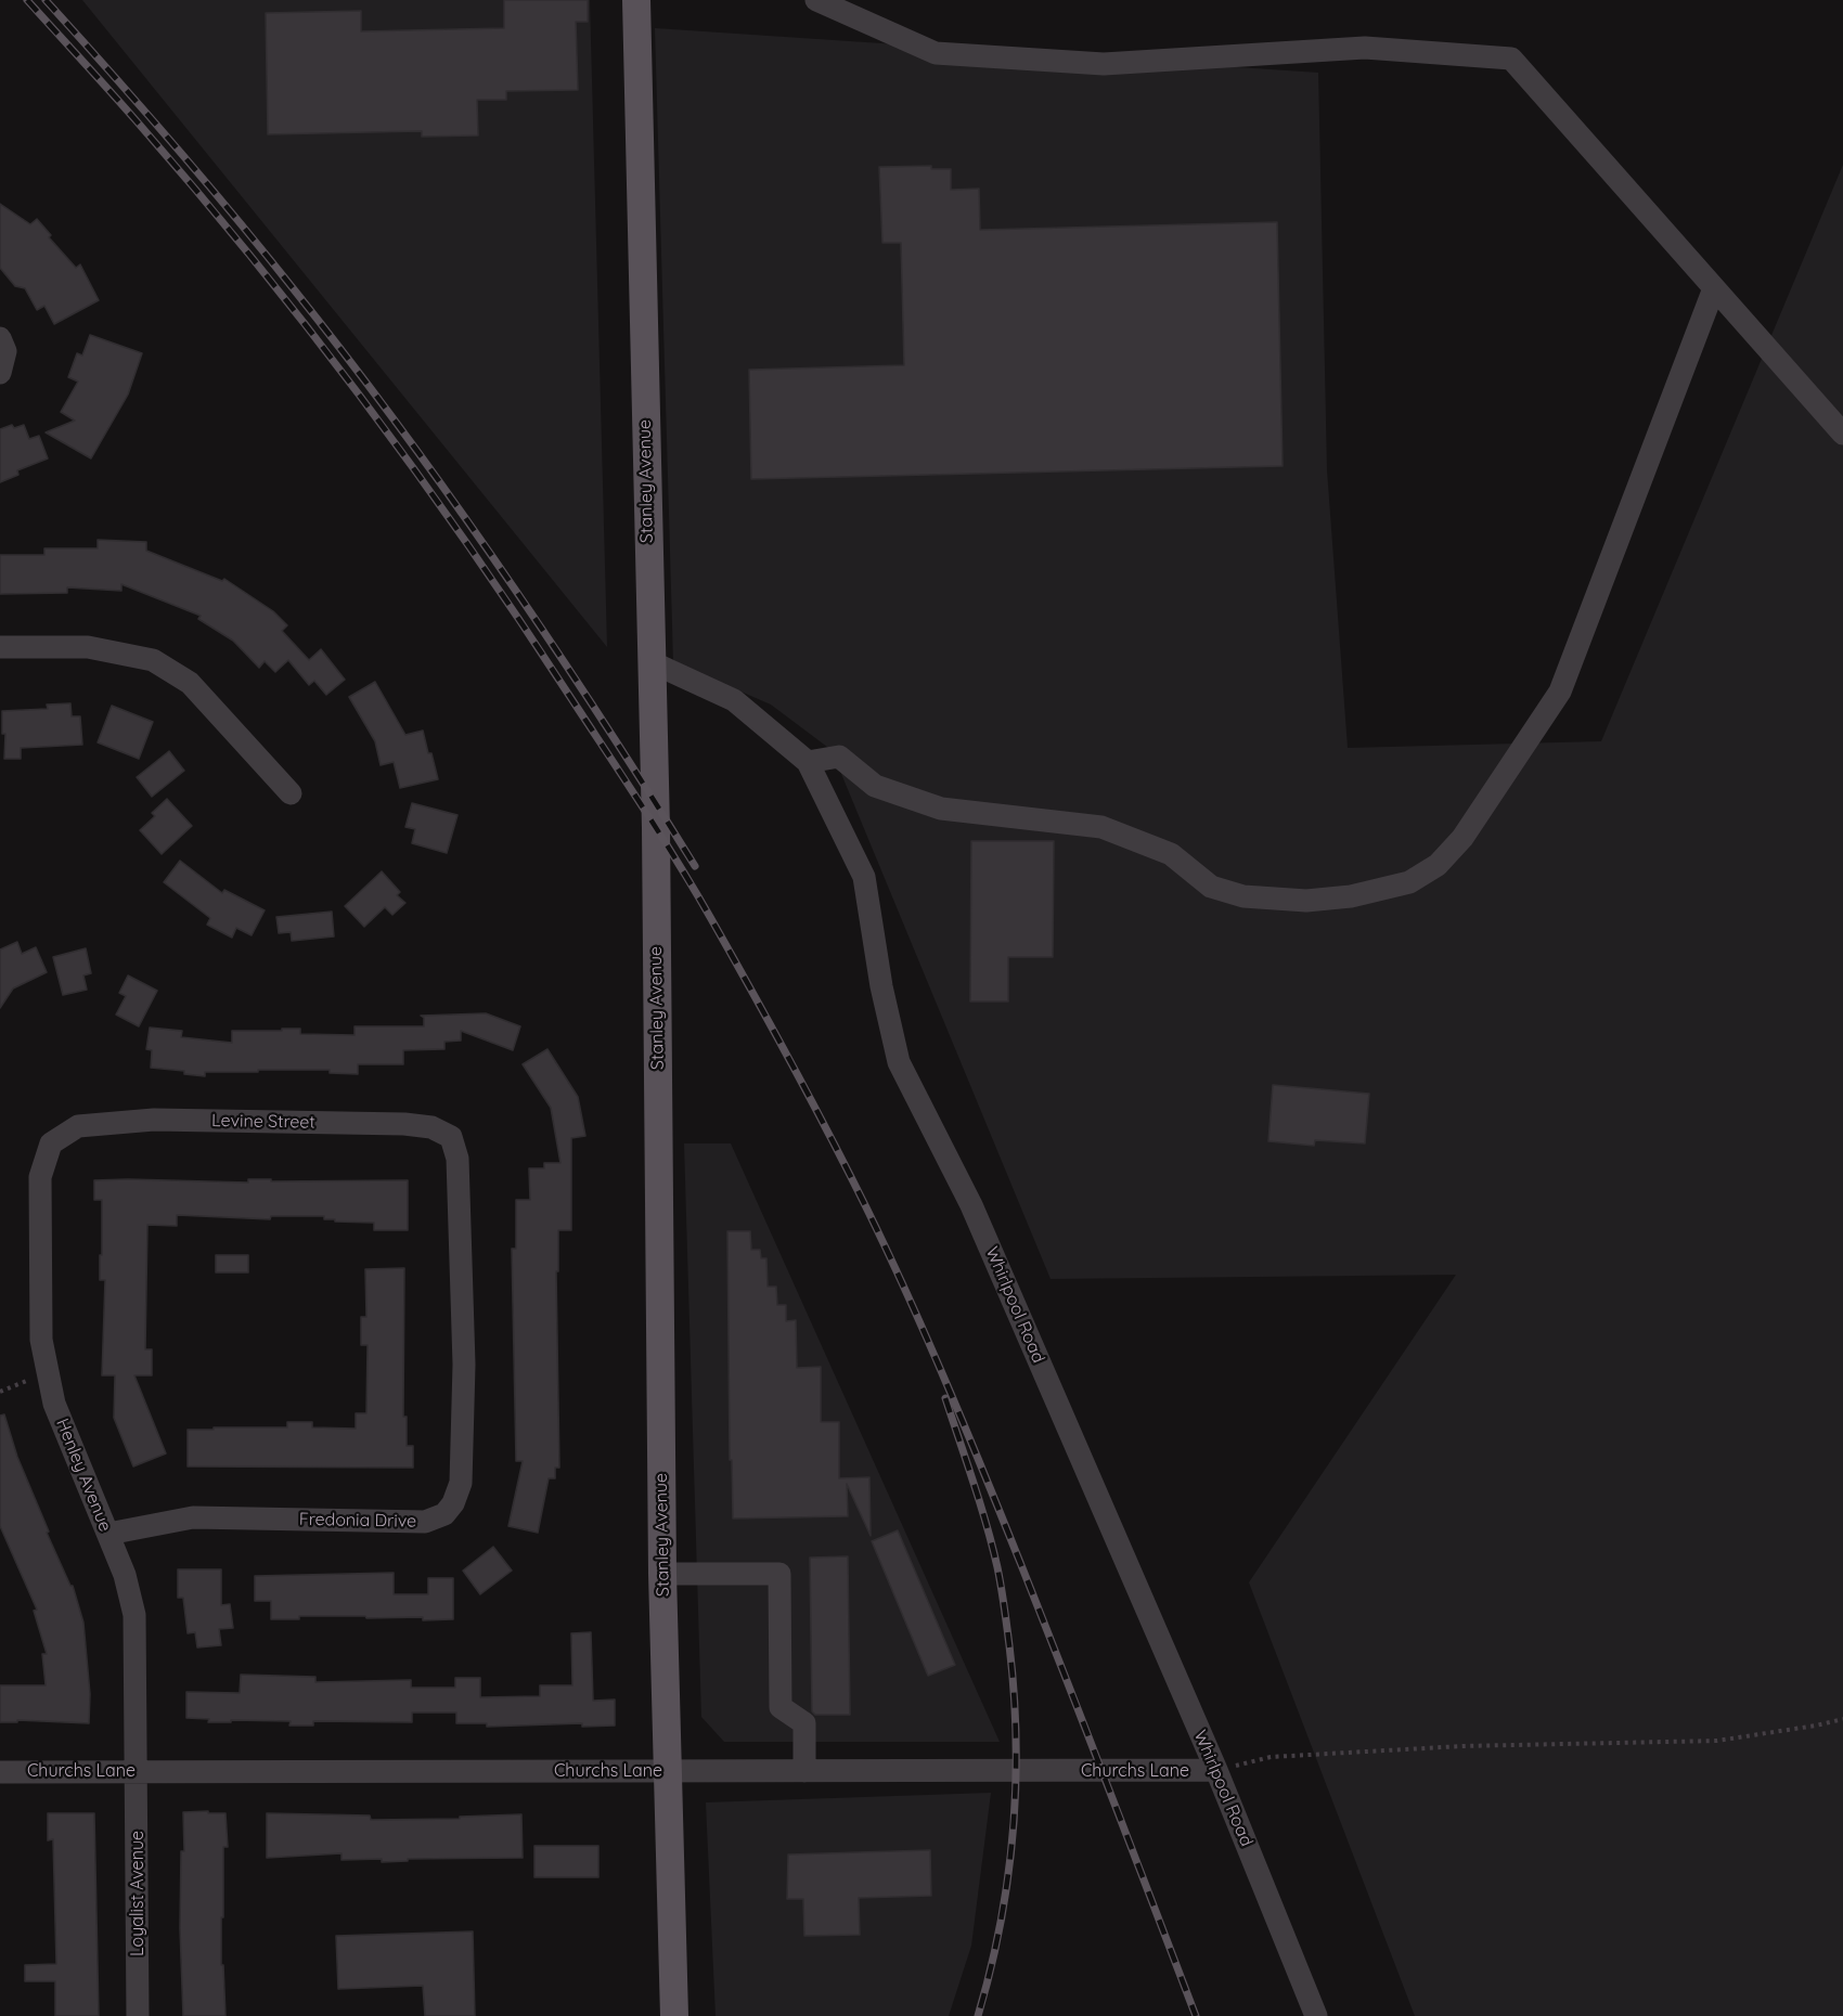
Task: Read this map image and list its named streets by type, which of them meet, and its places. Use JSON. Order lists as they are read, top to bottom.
{
  "streets": {
    "main road": ["Stanley Avenue"],
    "street": [
      "Levine Street",
      "Whirlpool Road",
      "Henley Avenue",
      "Fredonia Drive",
      "Churchs Lane",
      "Loyalist Avenue"
    ]
  },
  "crossings": [
    ["Stanley Avenue", "Whirlpool Road"],
    ["Stanley Avenue", "Churchs Lane"],
    ["Levine Street", "Henley Avenue"],
    ["Levine Street", "Fredonia Drive"],
    ["Whirlpool Road", "Churchs Lane"],
    ["Henley Avenue", "Fredonia Drive"],
    ["Henley Avenue", "Churchs Lane"],
    ["Henley Avenue", "Loyalist Avenue"],
    ["Churchs Lane", "Loyalist Avenue"]
  ]
}
